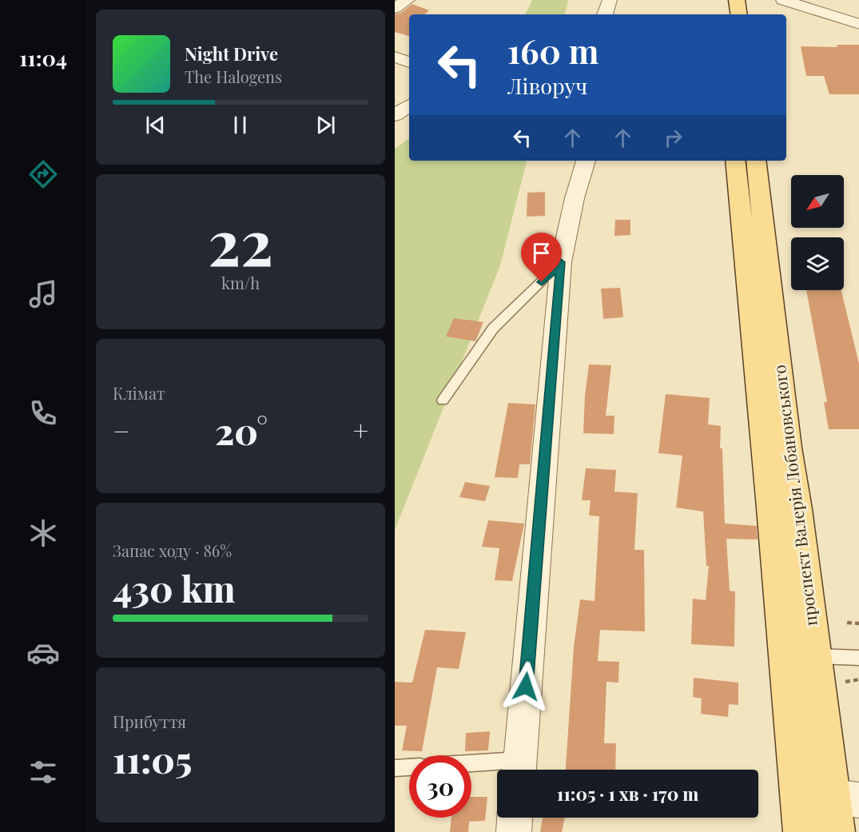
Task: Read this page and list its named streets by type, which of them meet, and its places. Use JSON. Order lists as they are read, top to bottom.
{
  "streets": {
    "main road": ["проспект Валерія Лобановського"]
  },
  "north": "bottom left",
  "page": {
    "tabs": "11:04",
    "turn": ["160 m", "Ліворуч"],
    "song": ["Night Drive", "The Halogens"],
    "tile": [
      ["22", "km/h"],
      "Клімат",
      ["Запас ходу · 86%", "430 km"],
      ["Прибуття", "11:05"]
    ],
    "heat": ["−", "20°", "+"],
    "limit": "30",
    "trip": "11:05 · 1 хв · 170 m"
  }
}
